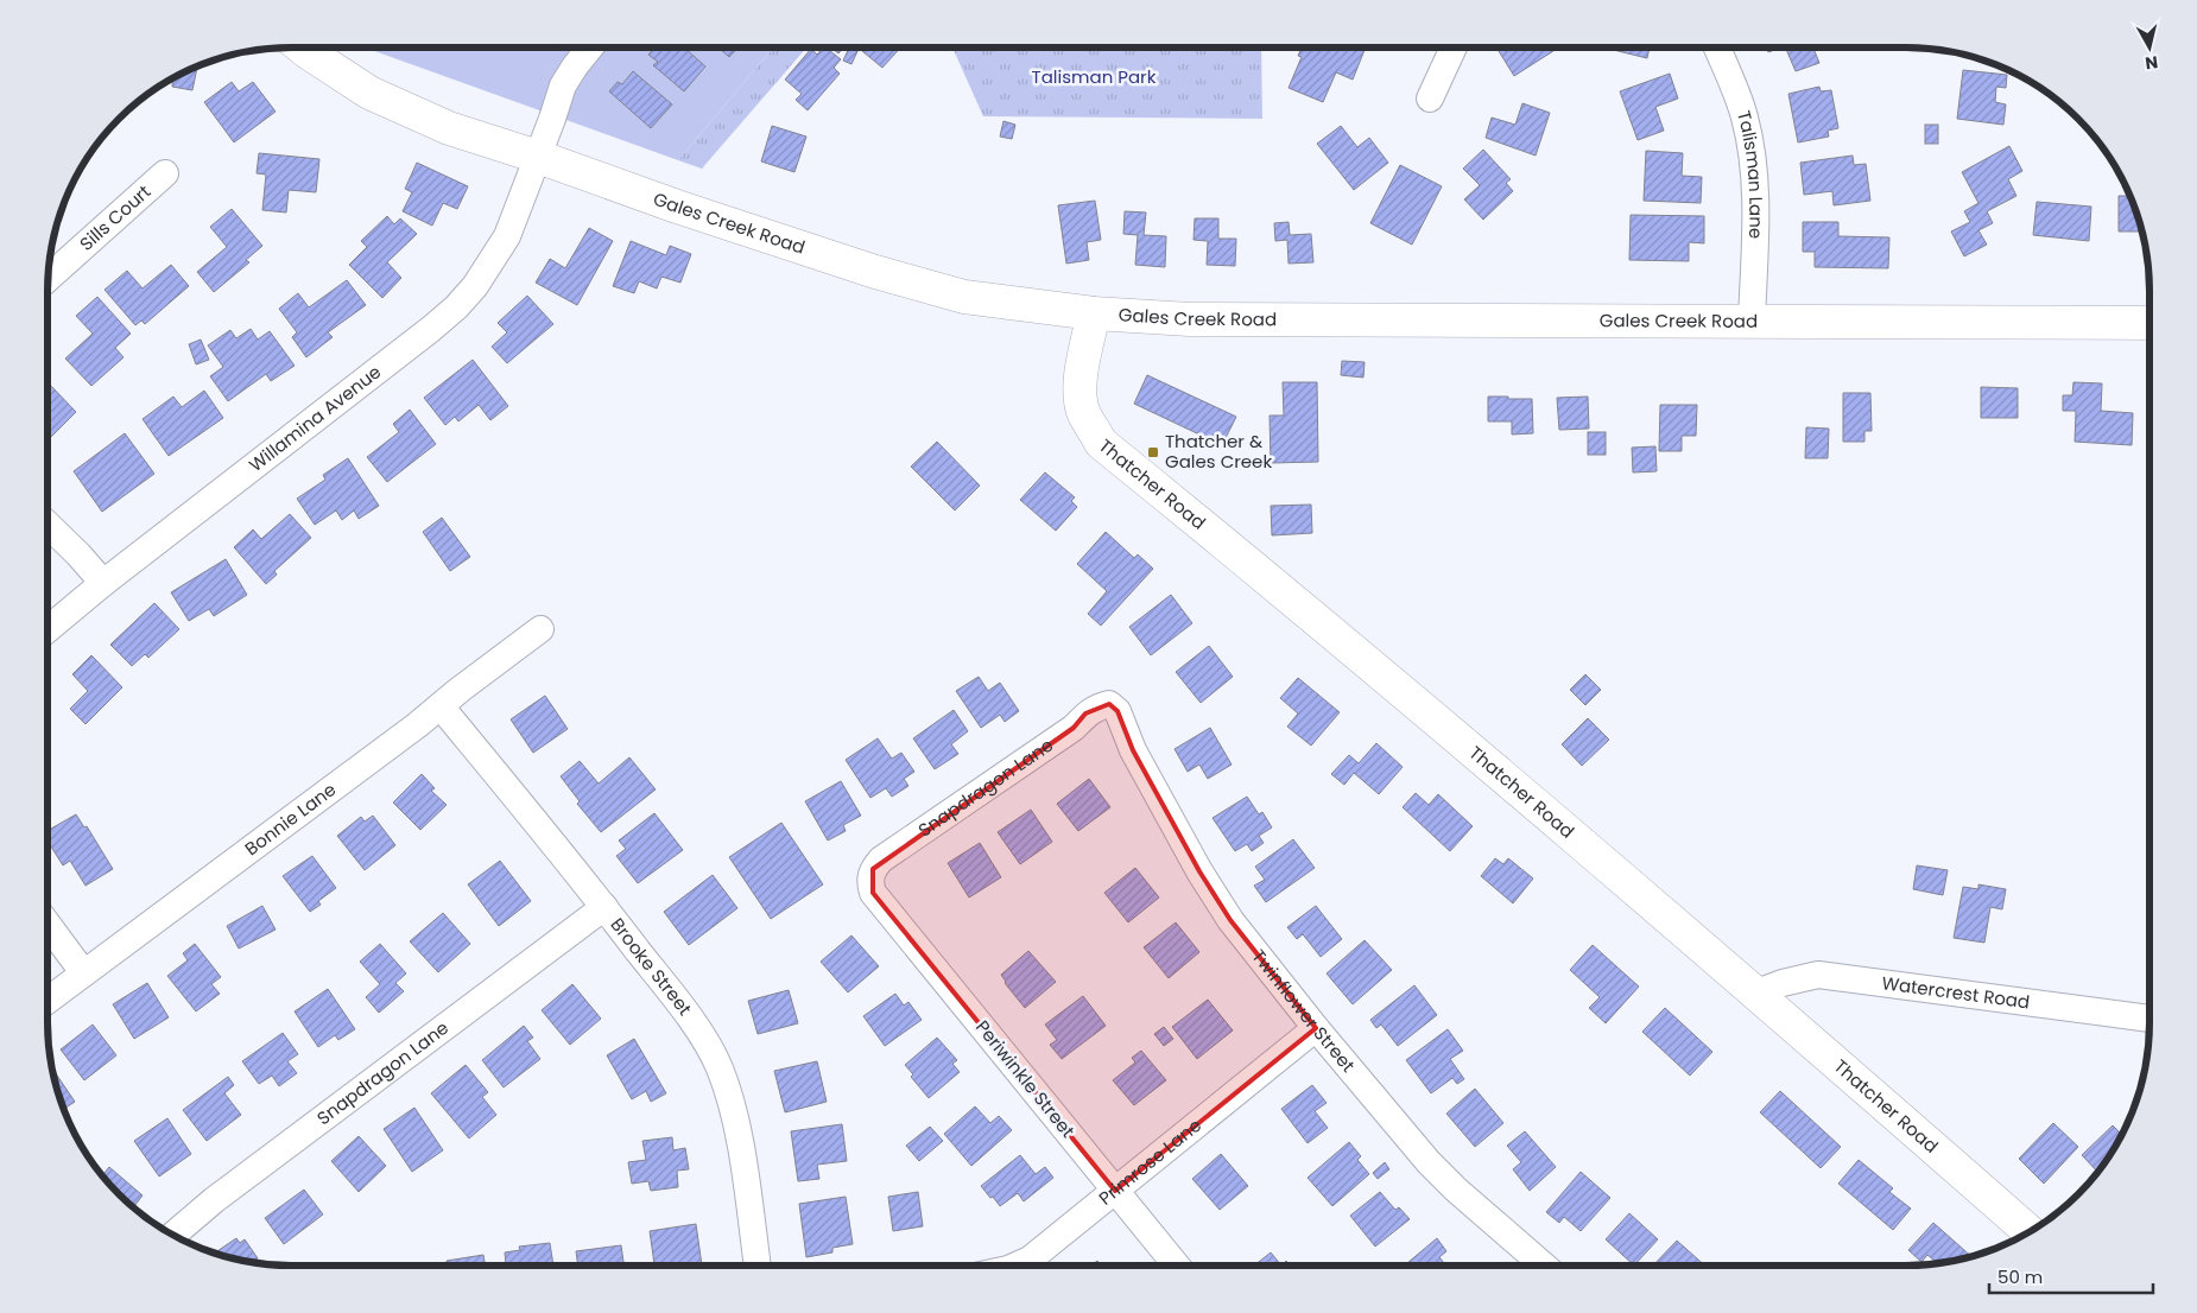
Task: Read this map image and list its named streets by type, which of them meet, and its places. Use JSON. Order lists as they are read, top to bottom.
{
  "streets": {
    "main road": ["Gales Creek Road", "Thatcher Road"],
    "street": [
      "Talisman Lane",
      "Sills Court",
      "Willamina Avenue",
      "Snapdragon Lane",
      "Bonnie Lane",
      "Brooke Street",
      "Watercrest Road",
      "Twinflower Street",
      "Periwinkle Street",
      "Primrose Lane"
    ]
  },
  "crossings": [
    ["Talisman Lane", "Gales Creek Road"],
    ["Gales Creek Road", "Willamina Avenue"],
    ["Gales Creek Road", "Thatcher Road"],
    ["Thatcher Road", "Watercrest Road"],
    ["Snapdragon Lane", "Brooke Street"],
    ["Snapdragon Lane", "Twinflower Street"],
    ["Snapdragon Lane", "Periwinkle Street"],
    ["Bonnie Lane", "Brooke Street"],
    ["Twinflower Street", "Primrose Lane"],
    ["Periwinkle Street", "Primrose Lane"]
  ],
  "parks": ["Talisman Park"],
  "places": {
    "transit": ["Thatcher & Gales Creek"]
  },
  "scale_bar": "50 m",
  "north": "bottom"
}
